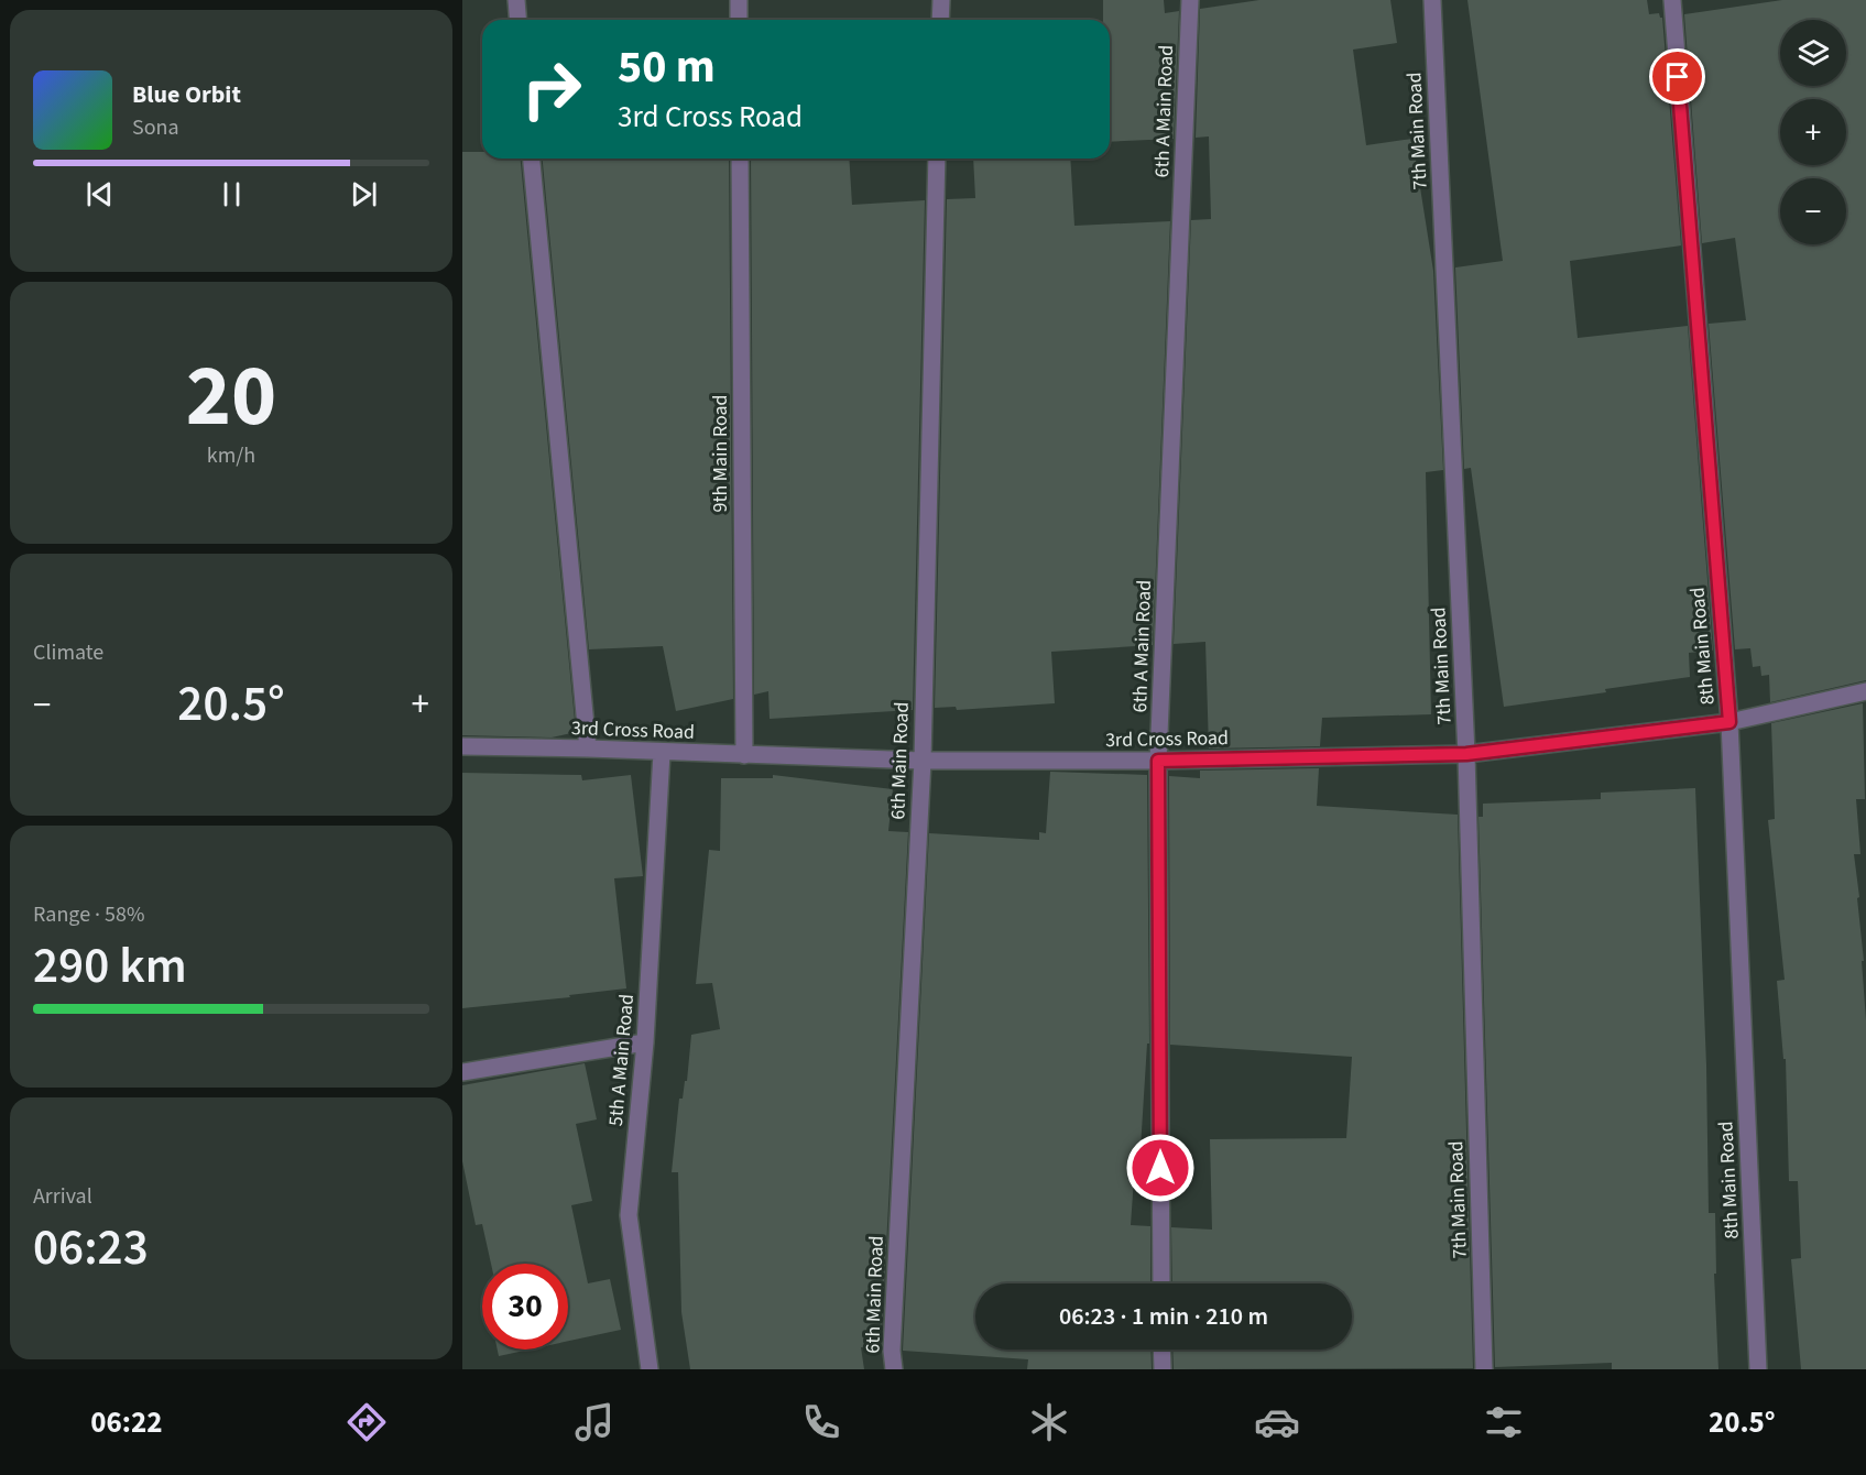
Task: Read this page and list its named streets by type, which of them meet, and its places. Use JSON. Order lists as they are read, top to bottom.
{
  "streets": {
    "street": [
      "6th A Main Road",
      "7th Main Road",
      "9th Main Road",
      "8th Main Road",
      "3rd Cross Road",
      "6th Main Road",
      "5th A Main Road"
    ]
  },
  "crossings": [
    ["6th A Main Road", "3rd Cross Road"],
    ["7th Main Road", "3rd Cross Road"],
    ["9th Main Road", "3rd Cross Road"],
    ["8th Main Road", "3rd Cross Road"],
    ["3rd Cross Road", "6th Main Road"],
    ["3rd Cross Road", "5th A Main Road"]
  ],
  "page": {
    "map_buttons": ["+", "−"],
    "turn": ["50 m", "3rd Cross Road"],
    "song": ["Blue Orbit", "Sona"],
    "tile": [
      ["20", "km/h"],
      "Climate",
      ["Range · 58%", "290 km"],
      ["Arrival", "06:23"]
    ],
    "heat": ["−", "20.5°", "+"],
    "limit": "30",
    "trip": "06:23 · 1 min · 210 m",
    "tabs": ["06:22", "20.5°"]
  }
}
